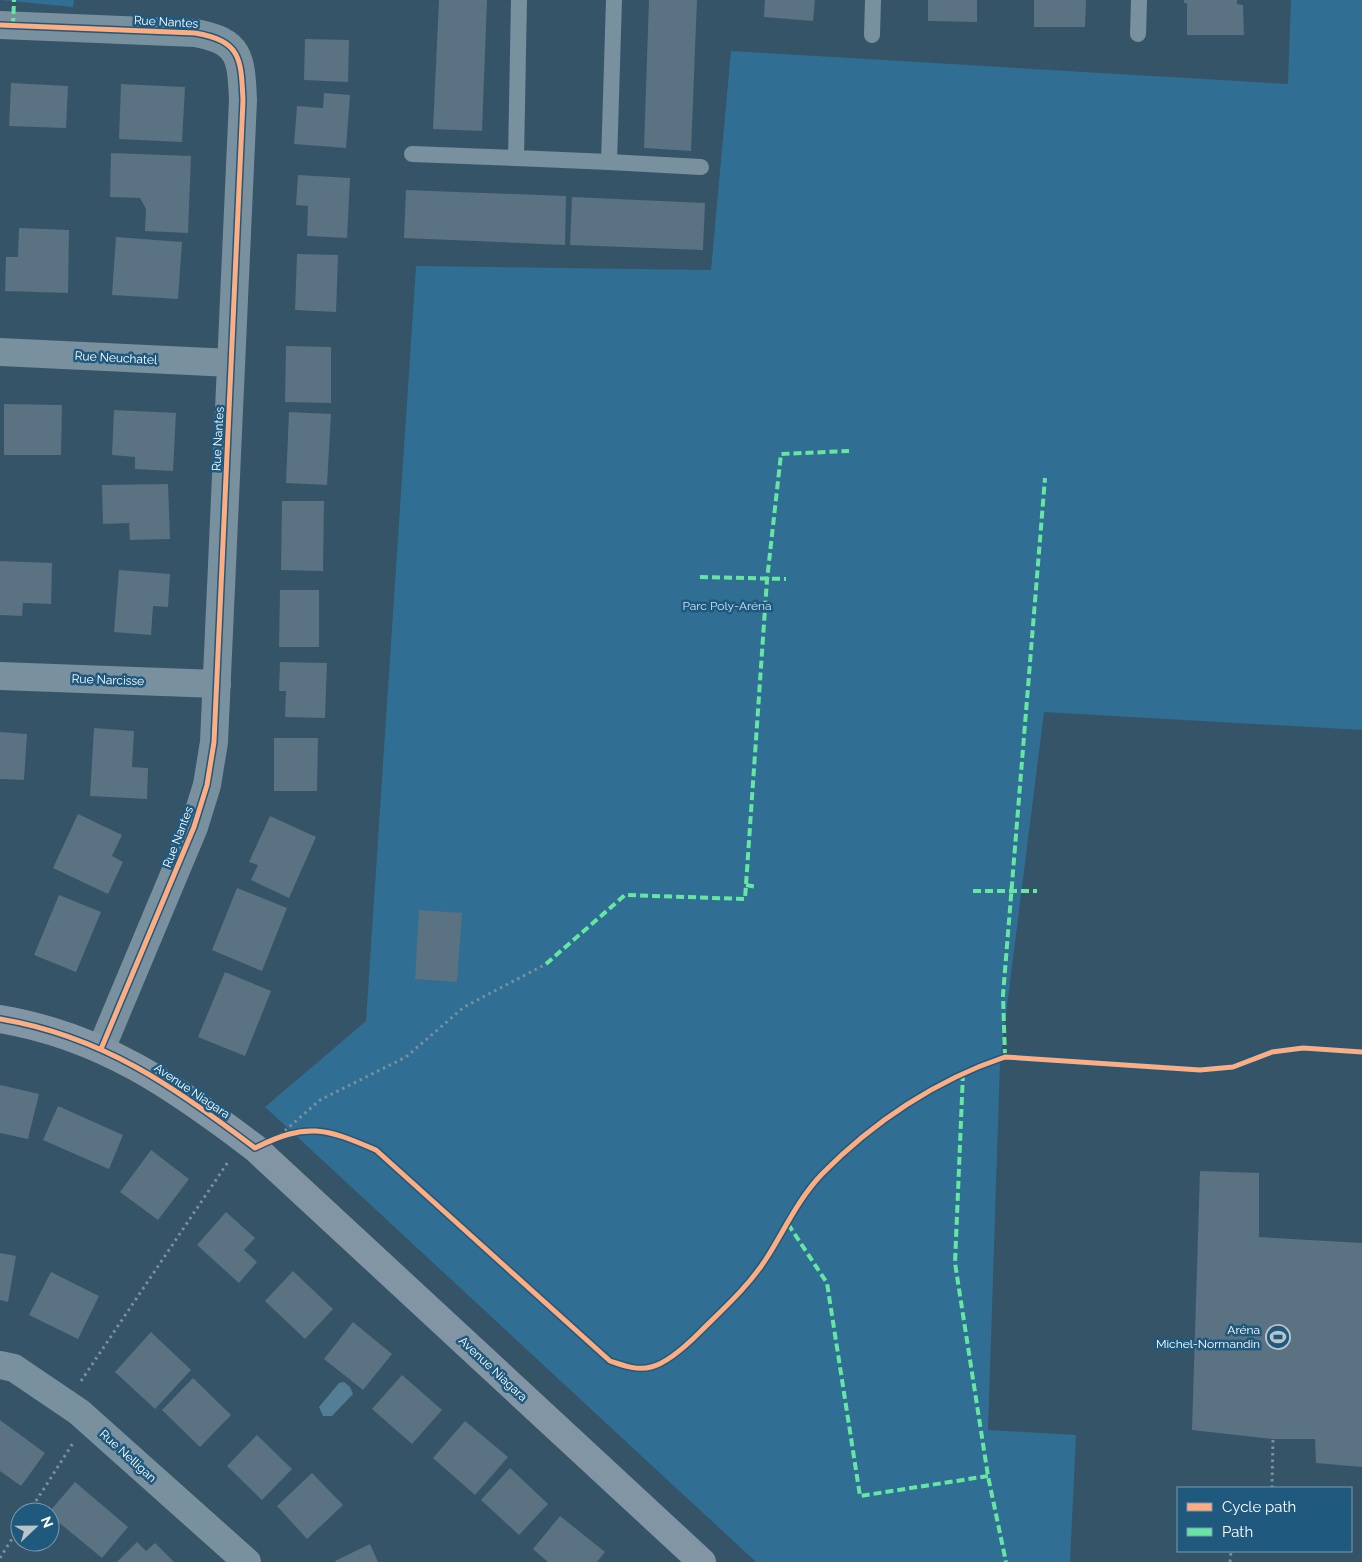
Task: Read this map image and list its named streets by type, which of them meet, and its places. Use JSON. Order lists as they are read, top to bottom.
{
  "streets": {
    "street": [
      "Rue Nantes",
      "Rue Neuchatel",
      "Rue Narcisse",
      "Avenue Niagara",
      "Rue Nelligan"
    ]
  },
  "crossings": [
    ["Rue Nantes", "Rue Neuchatel"],
    ["Rue Nantes", "Rue Narcisse"],
    ["Rue Nantes", "Avenue Niagara"]
  ],
  "parks": ["Parc Poly-Aréna"],
  "places": {
    "sports": ["Aréna Michel-Normandin"]
  },
  "legend": ["Cycle path", "Path"],
  "north": "right"
}
